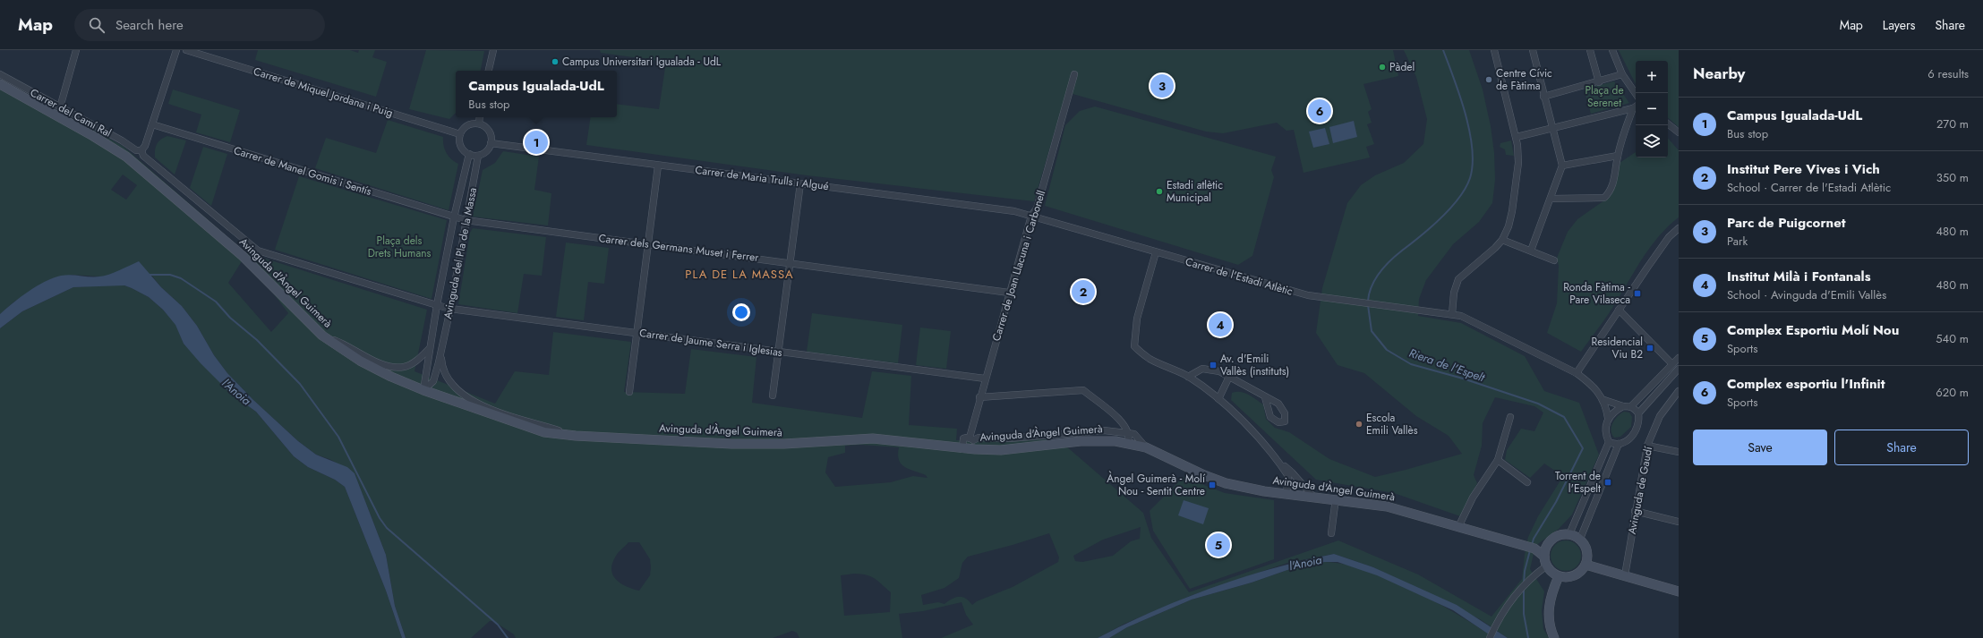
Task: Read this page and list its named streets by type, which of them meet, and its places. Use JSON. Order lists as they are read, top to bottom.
{
  "streets": {
    "street": [
      "Carrer de Miquel Jordana i Puig",
      "Carrer del Camí Ral",
      "Carrer de Manel Gomis i Sentís",
      "Carrer de Maria Trulls i Algué",
      "Carrer dels Germans Muset i Ferrer",
      "Avinguda del Pla de la Massa",
      "Carrer de Joan Llacuna i Carbonell",
      "Carrer de l'Estadi Atlètic",
      "Avinguda d'Àngel Guimerà",
      "Carrer de Jaume Serra i Iglesias",
      "Avinguda de Gaudí"
    ]
  },
  "crossings": [
    ["Carrer de Miquel Jordana i Puig", "Carrer de Maria Trulls i Algué"],
    ["Carrer de Miquel Jordana i Puig", "Avinguda del Pla de la Massa"],
    ["Carrer del Camí Ral", "Carrer de Jaume Serra i Iglesias"],
    ["Carrer de Manel Gomis i Sentís", "Carrer dels Germans Muset i Ferrer"],
    ["Carrer de Manel Gomis i Sentís", "Avinguda del Pla de la Massa"],
    ["Carrer de Maria Trulls i Algué", "Avinguda del Pla de la Massa"],
    ["Carrer de Maria Trulls i Algué", "Carrer de Joan Llacuna i Carbonell"],
    ["Carrer de Maria Trulls i Algué", "Carrer de l'Estadi Atlètic"],
    ["Carrer dels Germans Muset i Ferrer", "Avinguda del Pla de la Massa"],
    ["Carrer dels Germans Muset i Ferrer", "Carrer de Joan Llacuna i Carbonell"],
    ["Avinguda del Pla de la Massa", "Avinguda d'Àngel Guimerà"],
    ["Avinguda del Pla de la Massa", "Carrer de Jaume Serra i Iglesias"],
    ["Carrer de Joan Llacuna i Carbonell", "Carrer de l'Estadi Atlètic"],
    ["Carrer de Joan Llacuna i Carbonell", "Avinguda d'Àngel Guimerà"],
    ["Carrer de Joan Llacuna i Carbonell", "Carrer de Jaume Serra i Iglesias"]
  ],
  "districts": ["PLA DE LA MASSA"],
  "water": ["Riera de l'Espelt", "l'Anoia"],
  "parks": ["Plaça de Serenet", "Plaça dels Drets Humans"],
  "places": {
    "other": [
      "Campus Universitari Igualada - UdL",
      "Pàdel",
      "Centre Cívic de Fàtima",
      "Estadi atlètic Municipal",
      "Escola Emili Vallès"
    ],
    "transit": [
      "Ronda Fàtima - Pare Vilaseca",
      "Residencial Viu B2",
      "Av. d'Emili Vallès (instituts)",
      "Torrent de l'Espelt",
      "Àngel Guimerà - Molí Nou - Sentit Centre"
    ]
  },
  "page": {
    "header": "Map",
    "search": "Search here",
    "nav": ["Map", "Layers", "Share"],
    "heading": ["Nearby", "6 results"],
    "map_buttons": ["+", "−"],
    "popup": ["Campus Igualada-UdL", "Bus stop"],
    "pins": [
      "3",
      "6",
      "1",
      "2",
      "4",
      "5"
    ],
    "list": [
      {
        "mark": "1",
        "name": "Campus Igualada-UdL",
        "note": "Bus stop",
        "value": "270 m"
      },
      {
        "mark": "2",
        "name": "Institut Pere Vives i Vich",
        "note": "School · Carrer de l'Estadi Atlètic",
        "value": "350 m"
      },
      {
        "mark": "3",
        "name": "Parc de Puigcornet",
        "note": "Park",
        "value": "480 m"
      },
      {
        "mark": "4",
        "name": "Institut Milà i Fontanals",
        "note": "School · Avinguda d'Emili Vallès",
        "value": "480 m"
      },
      {
        "mark": "5",
        "name": "Complex Esportiu Molí Nou",
        "note": "Sports",
        "value": "540 m"
      },
      {
        "mark": "6",
        "name": "Complex esportiu l'Infinit",
        "note": "Sports",
        "value": "620 m"
      }
    ],
    "buttons": ["Save", "Share"]
  }
}
